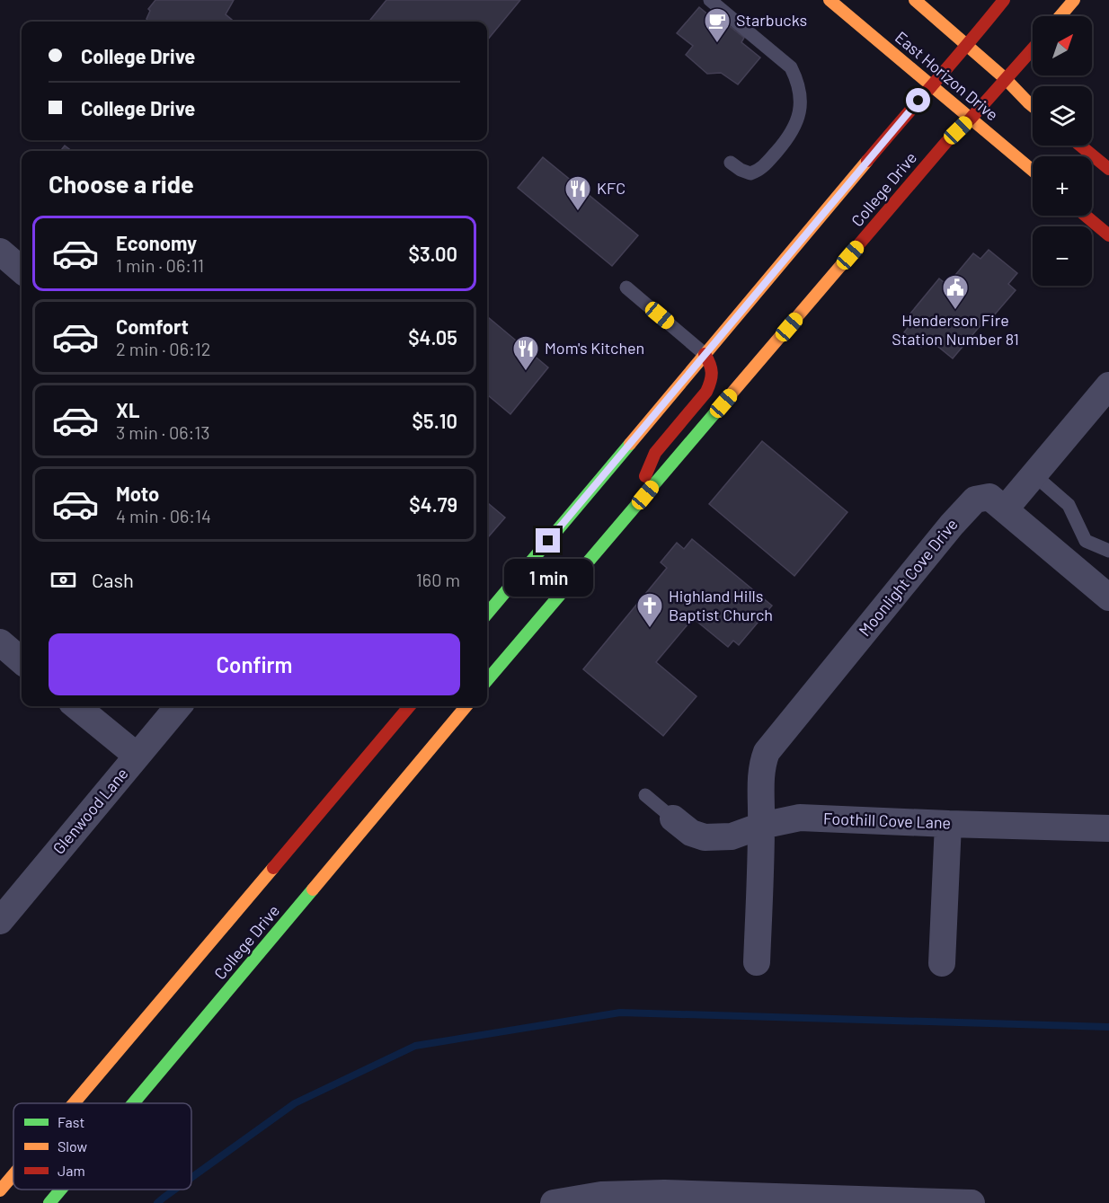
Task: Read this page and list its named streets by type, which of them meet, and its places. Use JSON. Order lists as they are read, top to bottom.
{
  "streets": {
    "main road": ["East Horizon Drive", "College Drive"],
    "street": ["Moonlight Cove Drive", "Glenwood Lane", "Foothill Cove Lane"]
  },
  "crossings": [
    ["East Horizon Drive", "College Drive"],
    ["Moonlight Cove Drive", "Foothill Cove Lane"]
  ],
  "places": {
    "cafe": ["Starbucks"],
    "restaurant": ["KFC", "Mom's Kitchen"],
    "public building": ["Henderson Fire Station Number 81"],
    "church": ["Highland Hills Baptist Church"]
  },
  "legend": ["Fast", "Slow", "Jam"],
  "north": "top right",
  "page": {
    "map_buttons": ["+", "−"],
    "banner": ["College Drive", "College Drive"],
    "heading": "Choose a ride",
    "list": [
      {
        "name": "Economy",
        "note": "1 min · 06:11",
        "value": "$3.00"
      },
      {
        "name": "Comfort",
        "note": "2 min · 06:12",
        "value": "$4.05"
      },
      {
        "name": "XL",
        "note": "3 min · 06:13",
        "value": "$5.10"
      },
      {
        "name": "Moto",
        "note": "4 min · 06:14",
        "value": "$4.79"
      }
    ],
    "pay": ["Cash", "160 m"],
    "bubble": "1 min",
    "buttons": "Confirm"
  }
}
